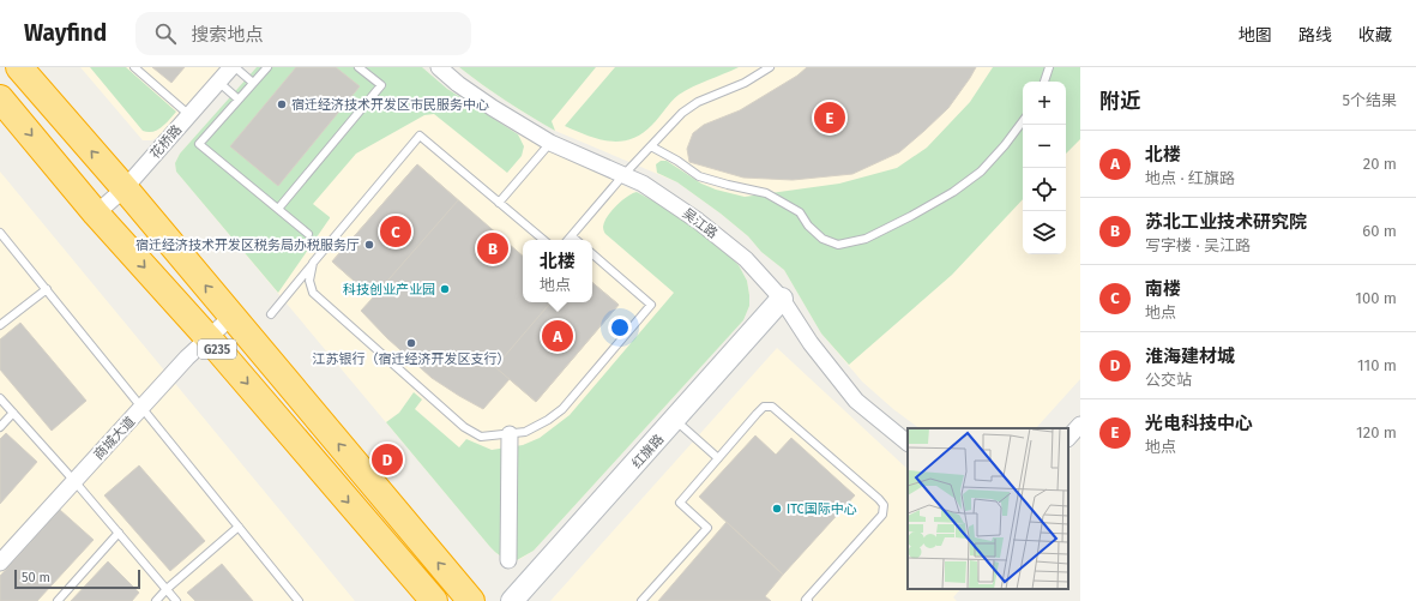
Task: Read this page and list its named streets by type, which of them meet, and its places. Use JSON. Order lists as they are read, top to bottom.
{
  "streets": {
    "highway": ["G235"],
    "street": [
      "花桥路",
      "吴江路",
      "商城大道",
      "红旗路"
    ]
  },
  "crossings": [
    ["花桥路", "G235"],
    ["吴江路", "红旗路"],
    ["G235", "商城大道"]
  ],
  "places": [
    "宿迁经济技术开发区市民服务中心",
    "宿迁经济技术开发区税务局办税服务厅",
    "科技创业产业园",
    "江苏银行（宿迁经济开发区支行）",
    "ITC国际中心"
  ],
  "scale_bar": "50 m",
  "page": {
    "header": "Wayfind",
    "search": "搜索地点",
    "nav": ["地图", "路线", "收藏"],
    "heading": ["附近", "5个结果"],
    "map_buttons": ["+", "−"],
    "pins": [
      "E",
      "C",
      "B",
      "A",
      "D"
    ],
    "list": [
      {
        "mark": "A",
        "name": "北楼",
        "note": "地点 · 红旗路",
        "value": "20 m"
      },
      {
        "mark": "B",
        "name": "苏北工业技术研究院",
        "note": "写字楼 · 吴江路",
        "value": "60 m"
      },
      {
        "mark": "C",
        "name": "南楼",
        "note": "地点",
        "value": "100 m"
      },
      {
        "mark": "D",
        "name": "淮海建材城",
        "note": "公交站",
        "value": "110 m"
      },
      {
        "mark": "E",
        "name": "光电科技中心",
        "note": "地点",
        "value": "120 m"
      }
    ],
    "popup": ["北楼", "地点"],
    "scale": "50 m"
  }
}
